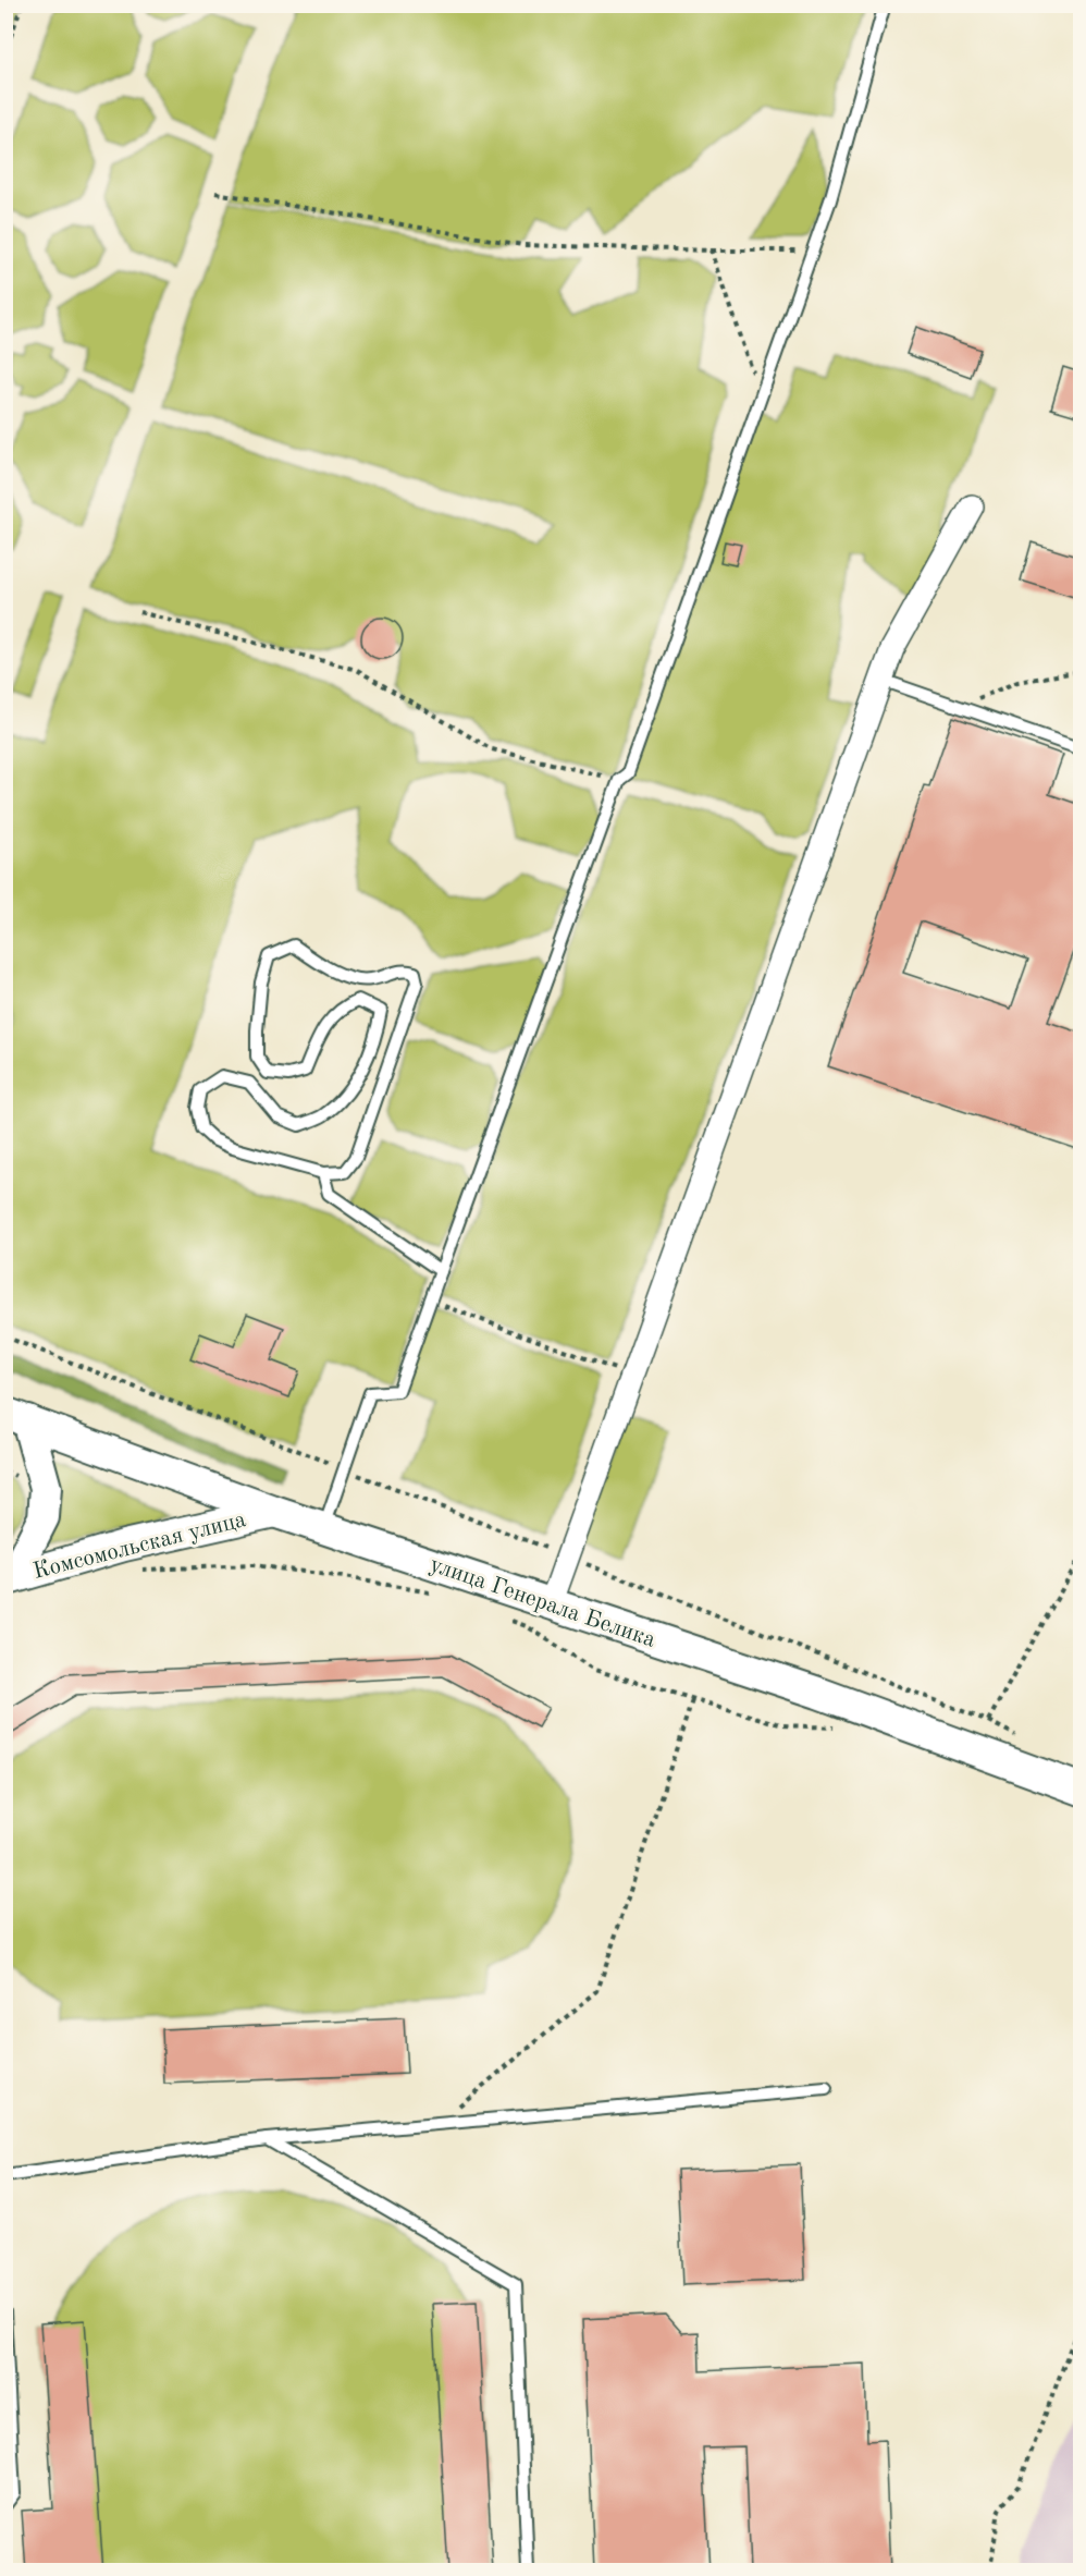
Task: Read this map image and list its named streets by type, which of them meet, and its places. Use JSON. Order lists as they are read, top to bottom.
{
  "streets": {
    "main road": ["Комсомольская улица", "улица Генерала Белика"]
  },
  "crossings": [
    ["Комсомольская улица", "улица Генерала Белика"]
  ]
}
